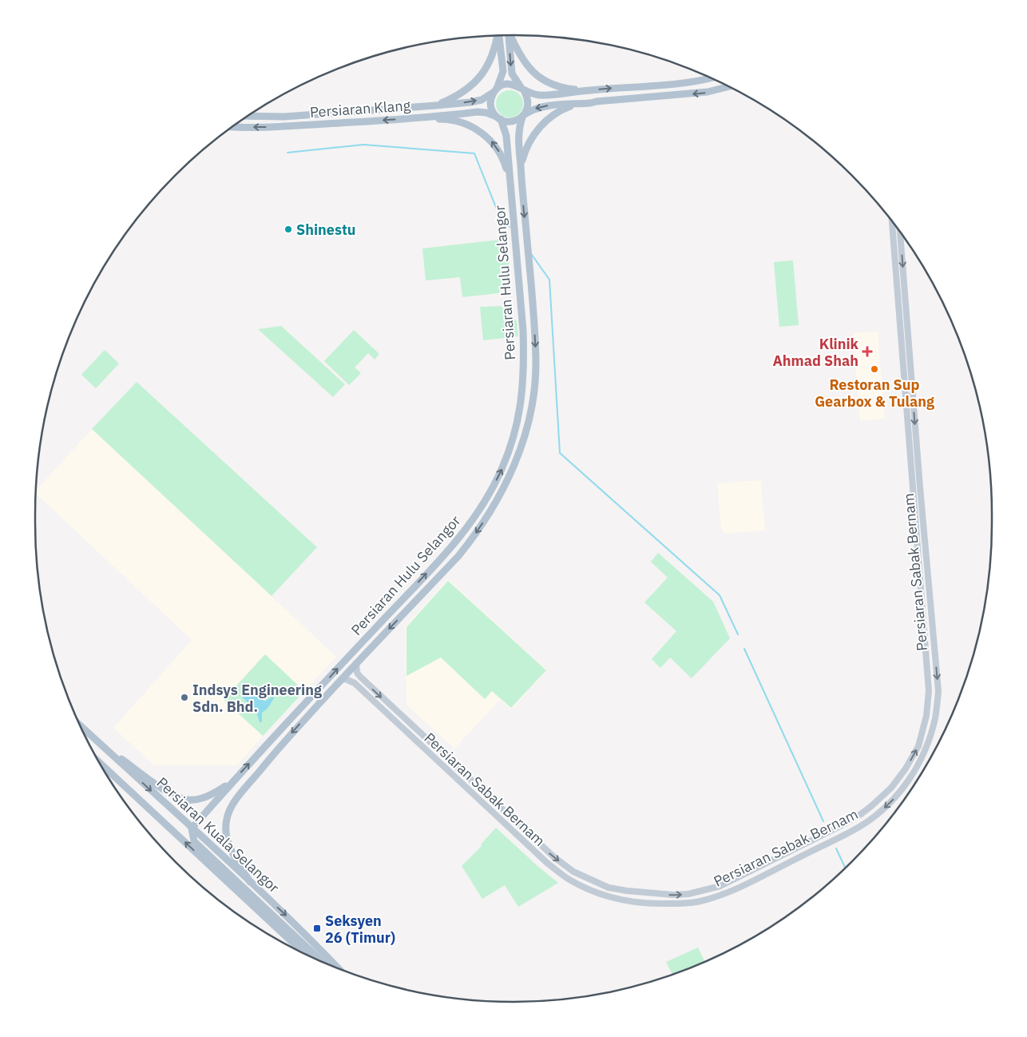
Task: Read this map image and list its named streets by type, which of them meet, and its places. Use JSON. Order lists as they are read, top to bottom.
{
  "streets": {
    "main road": ["Persiaran Klang", "Persiaran Hulu Selangor", "Persiaran Kuala Selangor"],
    "street": ["Persiaran Sabak Bernam"]
  },
  "crossings": [
    ["Persiaran Klang", "Persiaran Hulu Selangor"],
    ["Persiaran Hulu Selangor", "Persiaran Sabak Bernam"],
    ["Persiaran Hulu Selangor", "Persiaran Kuala Selangor"]
  ],
  "places": {
    "other": ["Shinestu", "Restoran Sup Gearbox & Tulang", "Indsys Engineering Sdn. Bhd."],
    "health": ["Klinik Ahmad Shah"],
    "transit": ["Seksyen 26 (Timur)"]
  }
}
